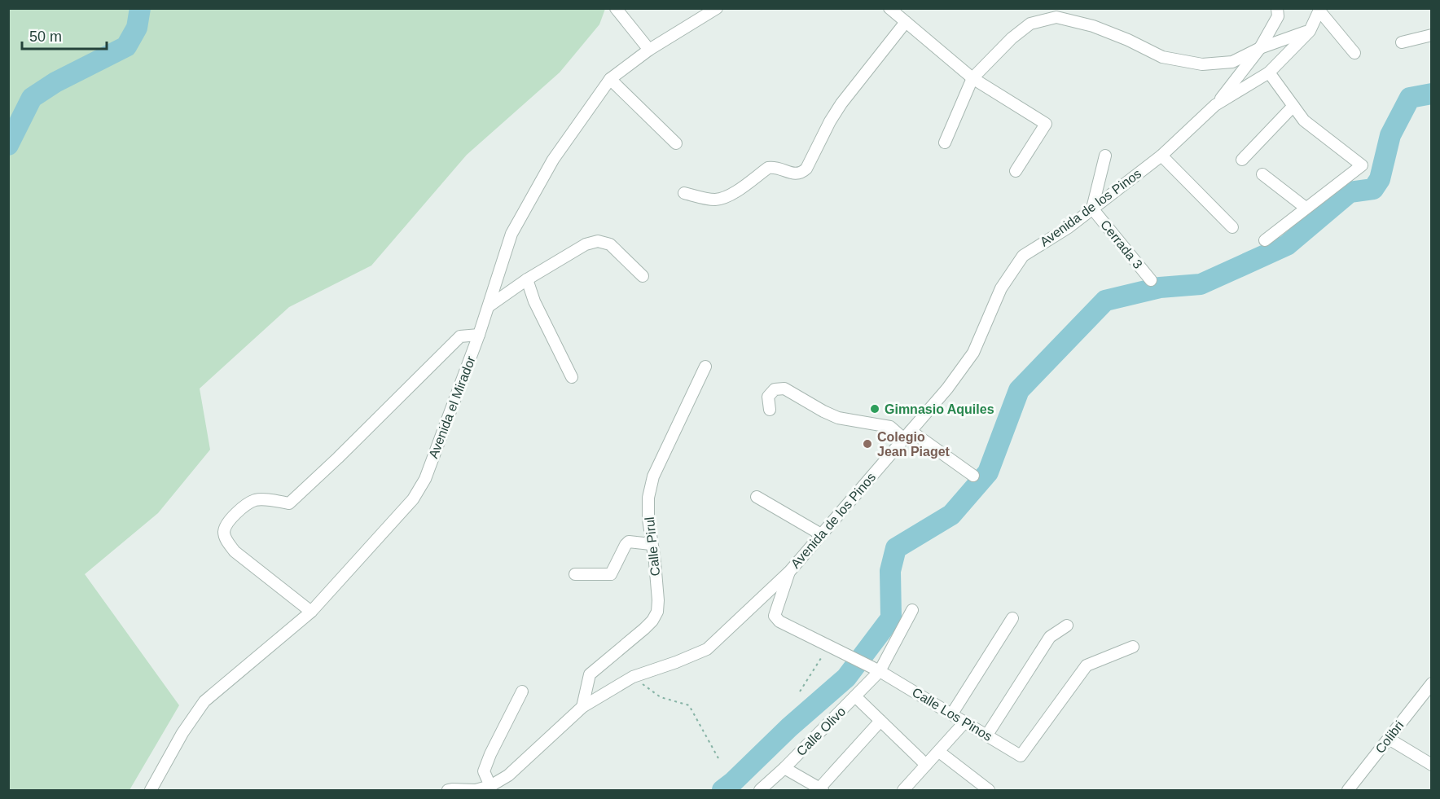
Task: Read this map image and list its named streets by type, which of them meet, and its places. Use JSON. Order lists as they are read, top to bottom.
{
  "streets": {
    "street": [
      "Avenida de los Pinos",
      "Cerrada 3",
      "Avenida el Mirador",
      "Calle Pirul",
      "Calle Los Pinos",
      "Calle Olivo",
      "Colibri"
    ]
  },
  "crossings": [
    ["Avenida de los Pinos", "Cerrada 3"],
    ["Avenida de los Pinos", "Calle Pirul"],
    ["Avenida de los Pinos", "Calle Los Pinos"],
    ["Calle Los Pinos", "Calle Olivo"]
  ],
  "places": ["Gimnasio Aquiles", "Colegio Jean Piaget"],
  "scale_bar": "50 m"
}
